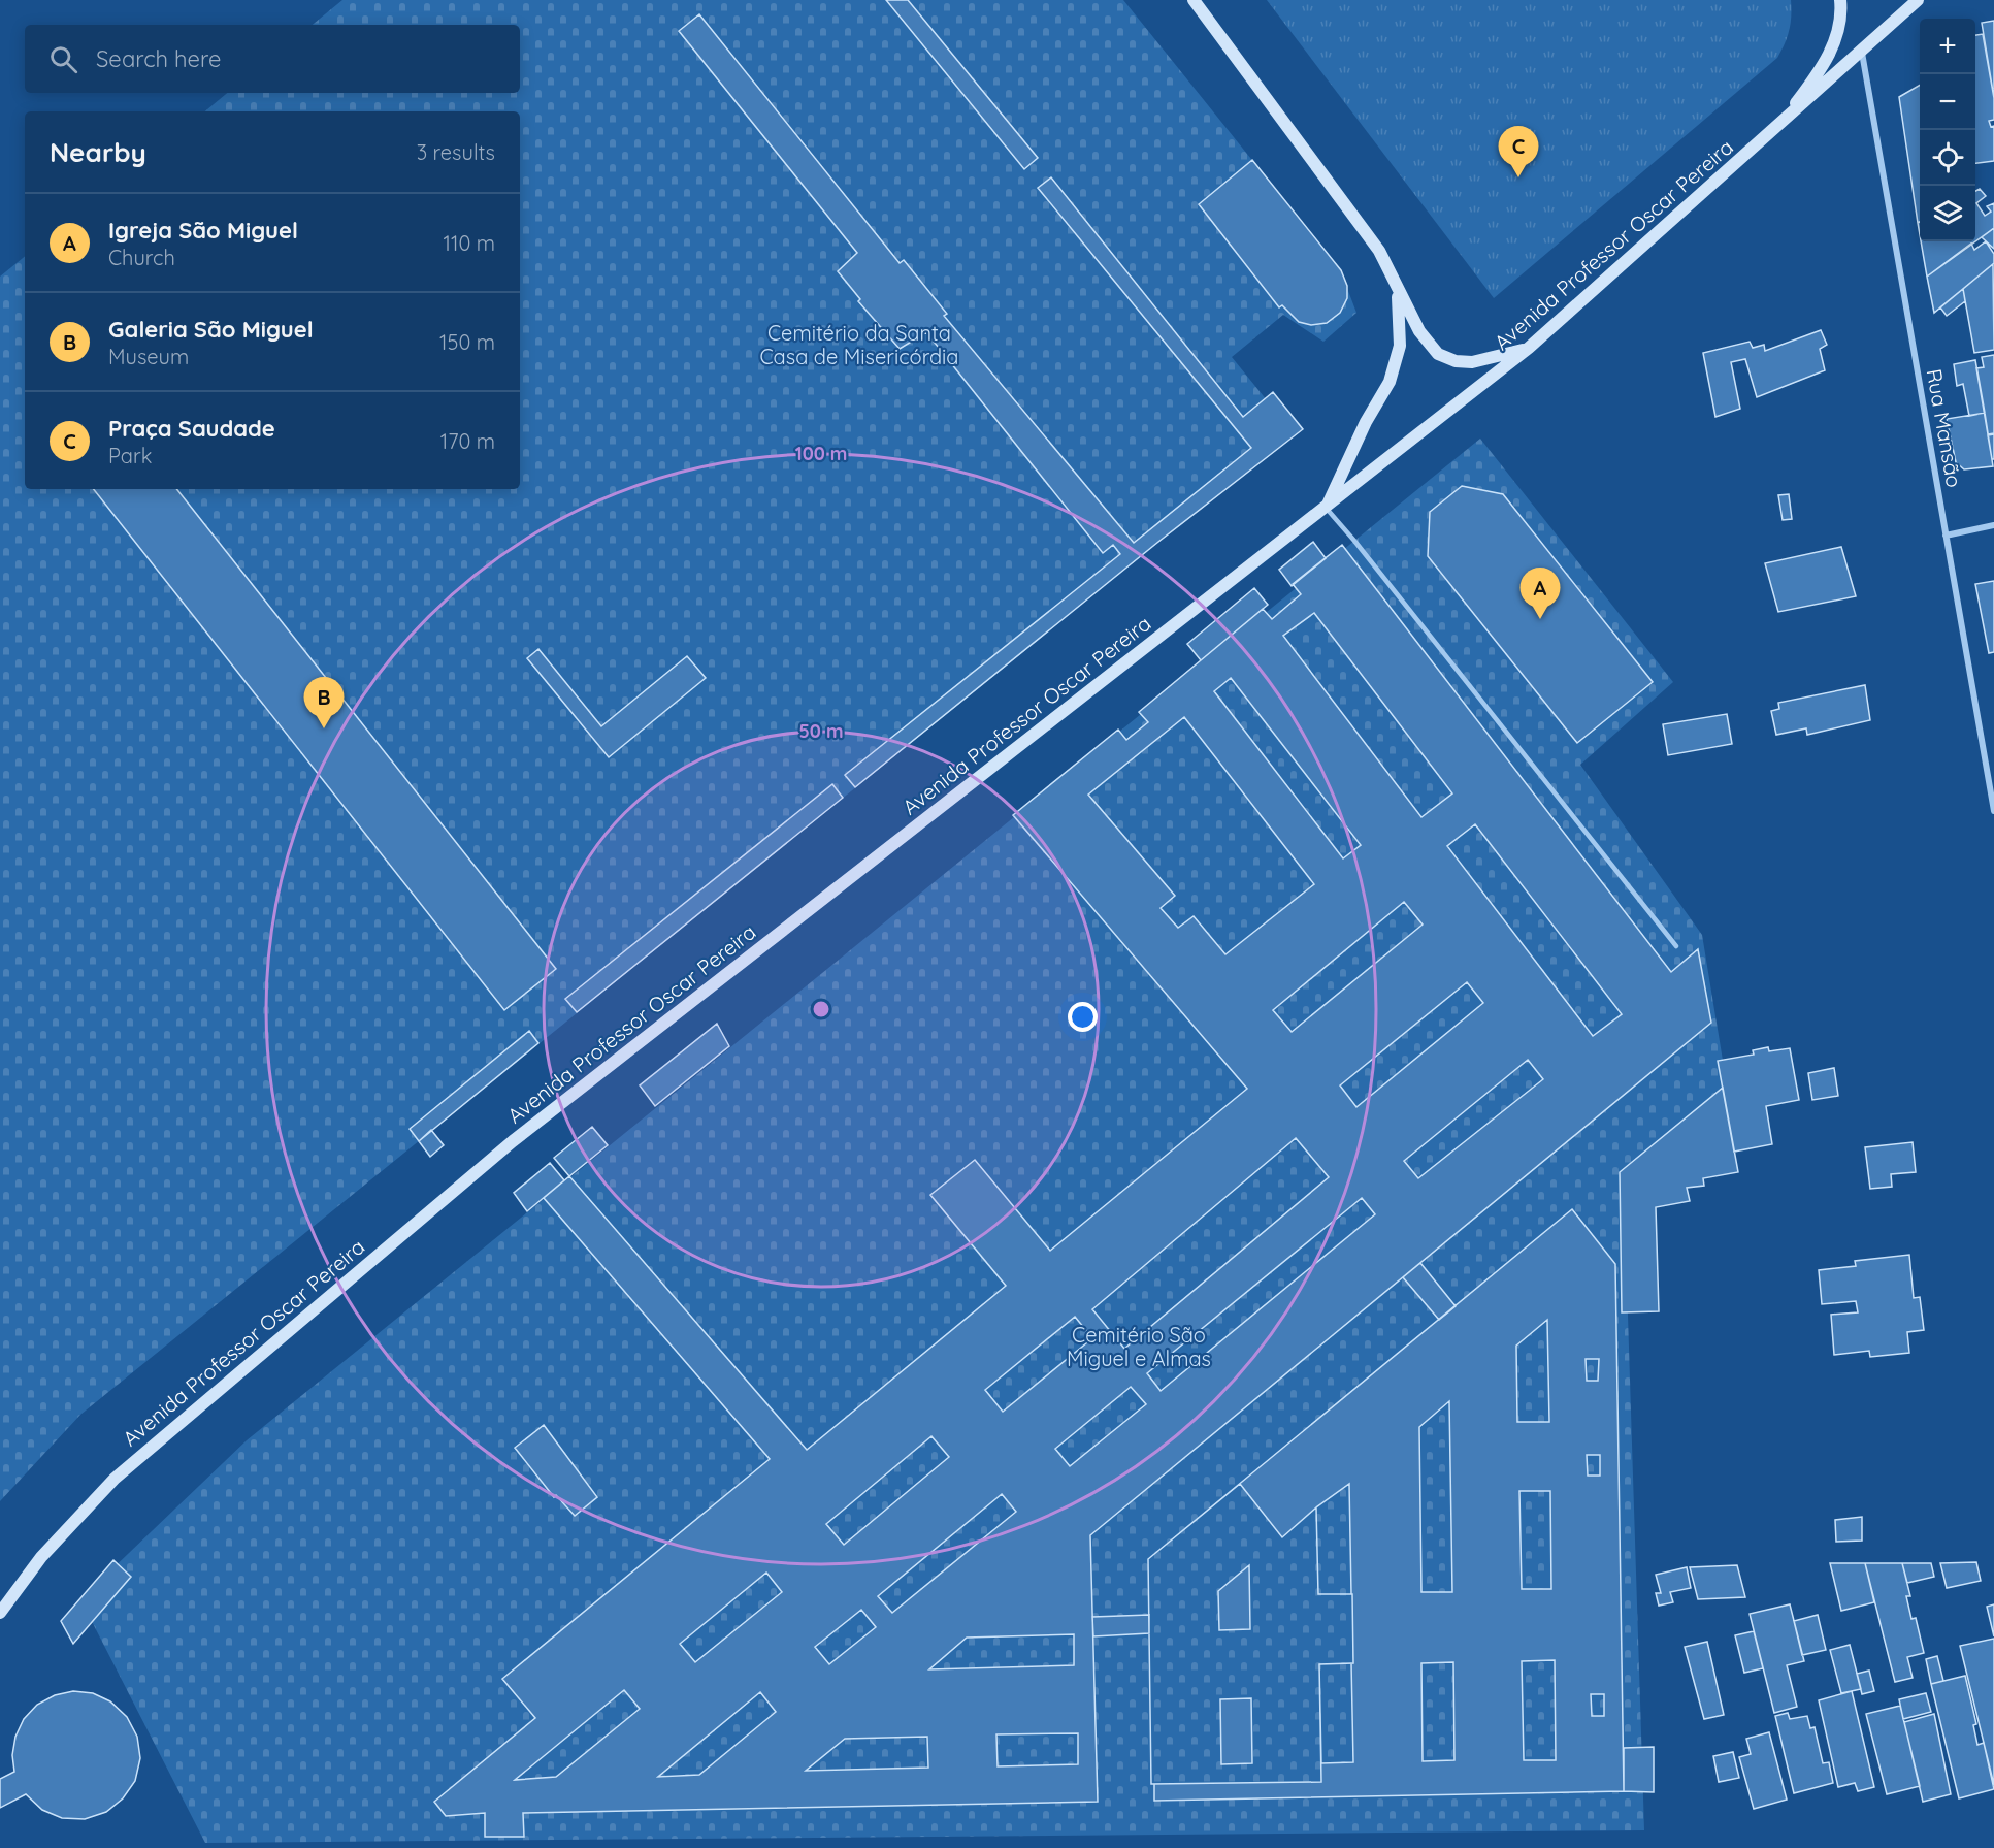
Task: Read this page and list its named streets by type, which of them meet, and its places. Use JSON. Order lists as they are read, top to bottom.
{
  "streets": {
    "main road": ["Avenida Professor Oscar Pereira"],
    "street": ["Rua Mansão"]
  },
  "crossings": [
    ["Avenida Professor Oscar Pereira", "Rua Mansão"]
  ],
  "parks": ["Cemitério da Santa Casa de Misericórdia", "Cemitério São Miguel e Almas"],
  "page": {
    "map_buttons": ["+", "−"],
    "search": "Search here",
    "heading": ["Nearby", "3 results"],
    "pins": ["C", "A", "B"],
    "list": [
      {
        "mark": "A",
        "name": "Igreja São Miguel",
        "note": "Church",
        "value": "110 m"
      },
      {
        "mark": "B",
        "name": "Galeria São Miguel",
        "note": "Museum",
        "value": "150 m"
      },
      {
        "mark": "C",
        "name": "Praça Saudade",
        "note": "Park",
        "value": "170 m"
      }
    ]
  },
  "rings": ["100 m", "50 m"]
}
